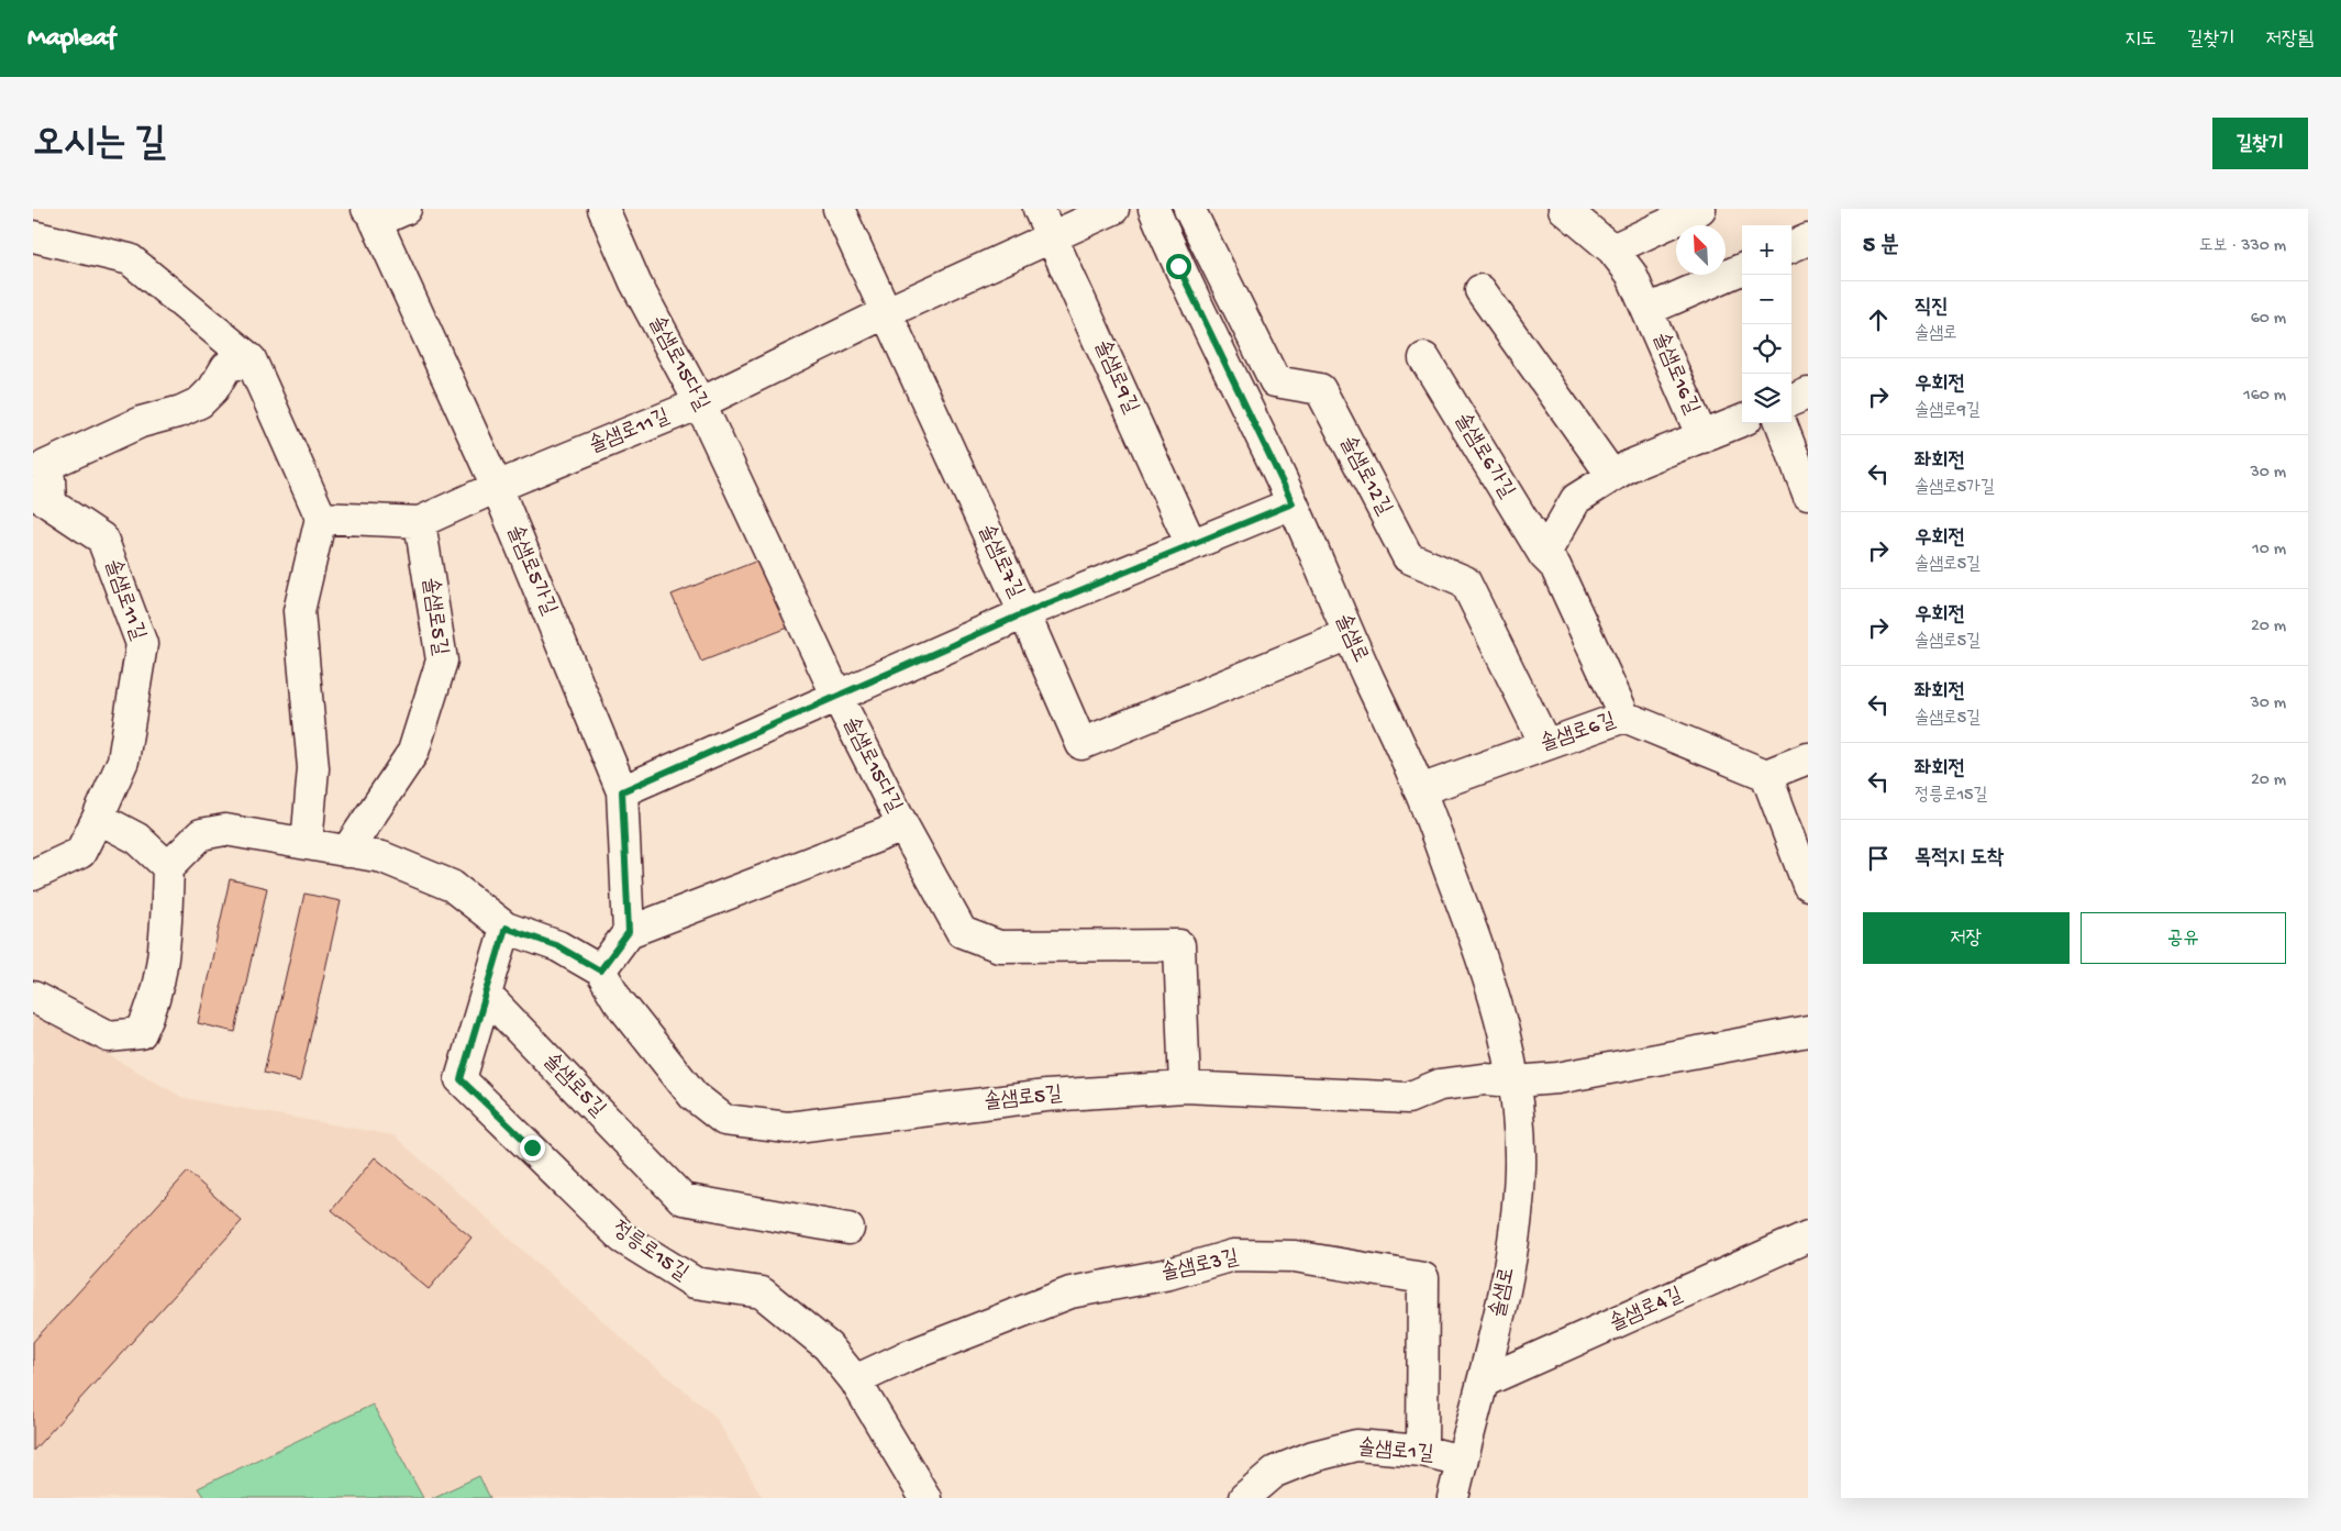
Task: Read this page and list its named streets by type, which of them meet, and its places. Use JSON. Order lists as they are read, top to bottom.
{
  "streets": {
    "street": [
      "솔샘로15다길",
      "솔샘로16길",
      "솔샘로9길",
      "솔샘로11길",
      "솔샘로6가길",
      "솔샘로12길",
      "솔샘로7길",
      "솔샘로5가길",
      "솔샘로5길",
      "솔샘로",
      "솔샘로6길",
      "정릉로15길",
      "솔샘로3길",
      "솔샘로4길",
      "솔샘로1길"
    ]
  },
  "crossings": [
    ["솔샘로15다길", "솔샘로11길"],
    ["솔샘로15다길", "솔샘로5길"],
    ["솔샘로9길", "솔샘로11길"],
    ["솔샘로11길", "솔샘로7길"],
    ["솔샘로11길", "솔샘로5가길"],
    ["솔샘로11길", "솔샘로5길"],
    ["솔샘로6가길", "솔샘로6길"],
    ["솔샘로12길", "솔샘로6길"],
    ["솔샘로7길", "솔샘로"],
    ["솔샘로5길", "솔샘로"],
    ["솔샘로5길", "정릉로15길"],
    ["솔샘로", "솔샘로6길"],
    ["솔샘로", "솔샘로4길"],
    ["솔샘로", "솔샘로1길"],
    ["정릉로15길", "솔샘로3길"],
    ["솔샘로3길", "솔샘로1길"]
  ],
  "north": "top left",
  "page": {
    "header": "Mapleaf",
    "nav": ["지도", "길찾기", "저장됨"],
    "title": "오시는 길",
    "buttons": [
      "길찾기",
      ["저장", "공유"]
    ],
    "heading": ["5 분", "도보 · 330 m"],
    "map_buttons": ["+", "−"],
    "list": [
      ["직진", "솔샘로", "60 m"],
      ["우회전", "솔샘로9길", "160 m"],
      ["좌회전", "솔샘로5가길", "30 m"],
      ["우회전", "솔샘로5길", "10 m"],
      ["우회전", "솔샘로5길", "20 m"],
      ["좌회전", "솔샘로5길", "30 m"],
      ["좌회전", "정릉로15길", "20 m"],
      "목적지 도착"
    ]
  }
}
